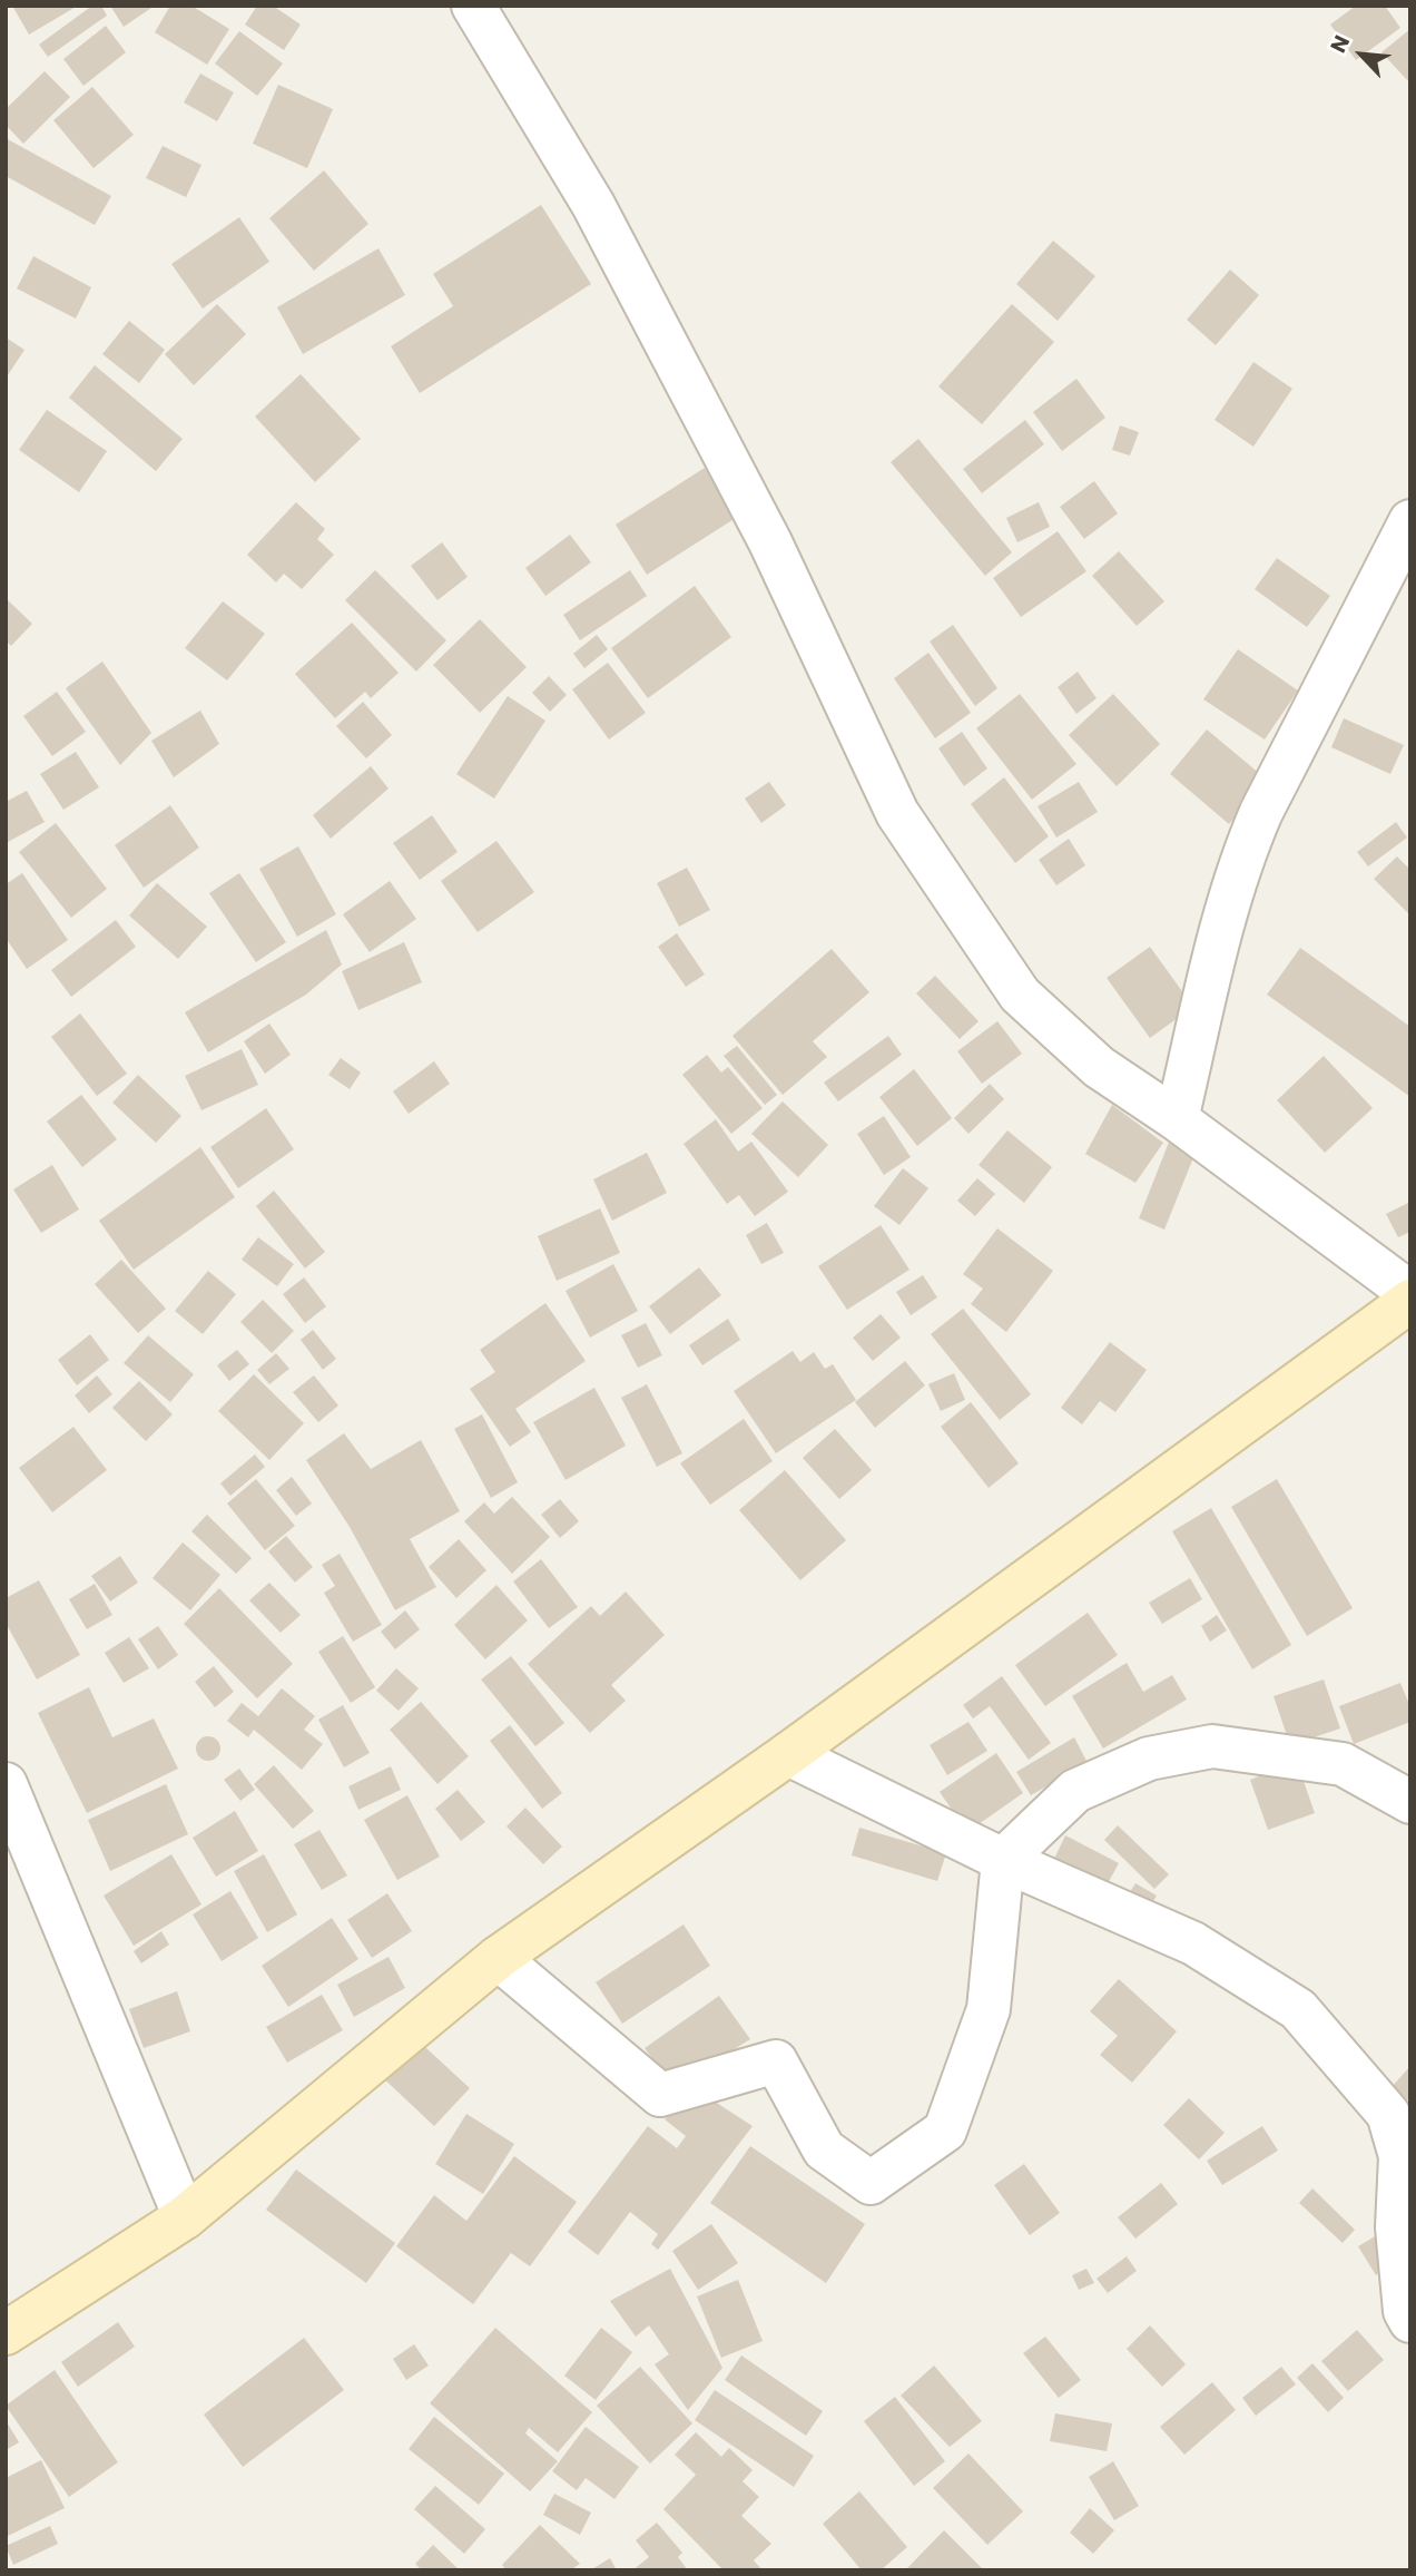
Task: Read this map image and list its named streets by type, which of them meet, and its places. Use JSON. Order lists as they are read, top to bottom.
{
  "north": "top left"
}
